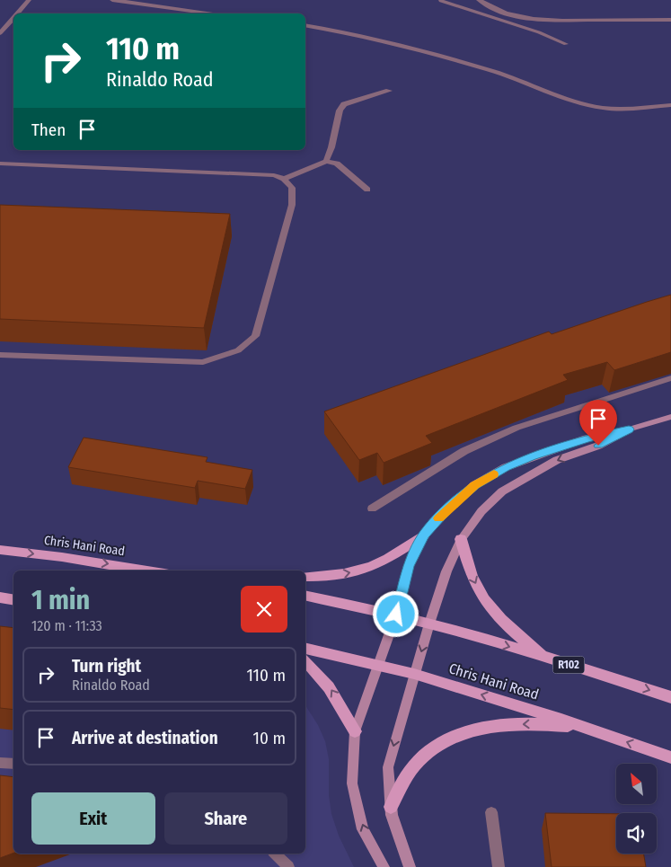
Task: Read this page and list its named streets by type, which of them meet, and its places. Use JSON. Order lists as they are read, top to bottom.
{
  "streets": {
    "main road": ["Chris Hani Road", "R102"]
  },
  "north": "top left",
  "page": {
    "turn": ["110 m", "Rinaldo Road"],
    "then": "Then",
    "heading": ["1 min", "120 m · 11:33"],
    "list": [
      {
        "name": "Turn right",
        "note": "Rinaldo Road",
        "value": "110 m"
      },
      {
        "name": "Arrive at destination",
        "value": "10 m"
      }
    ],
    "buttons": ["Exit", "Share"]
  }
}
